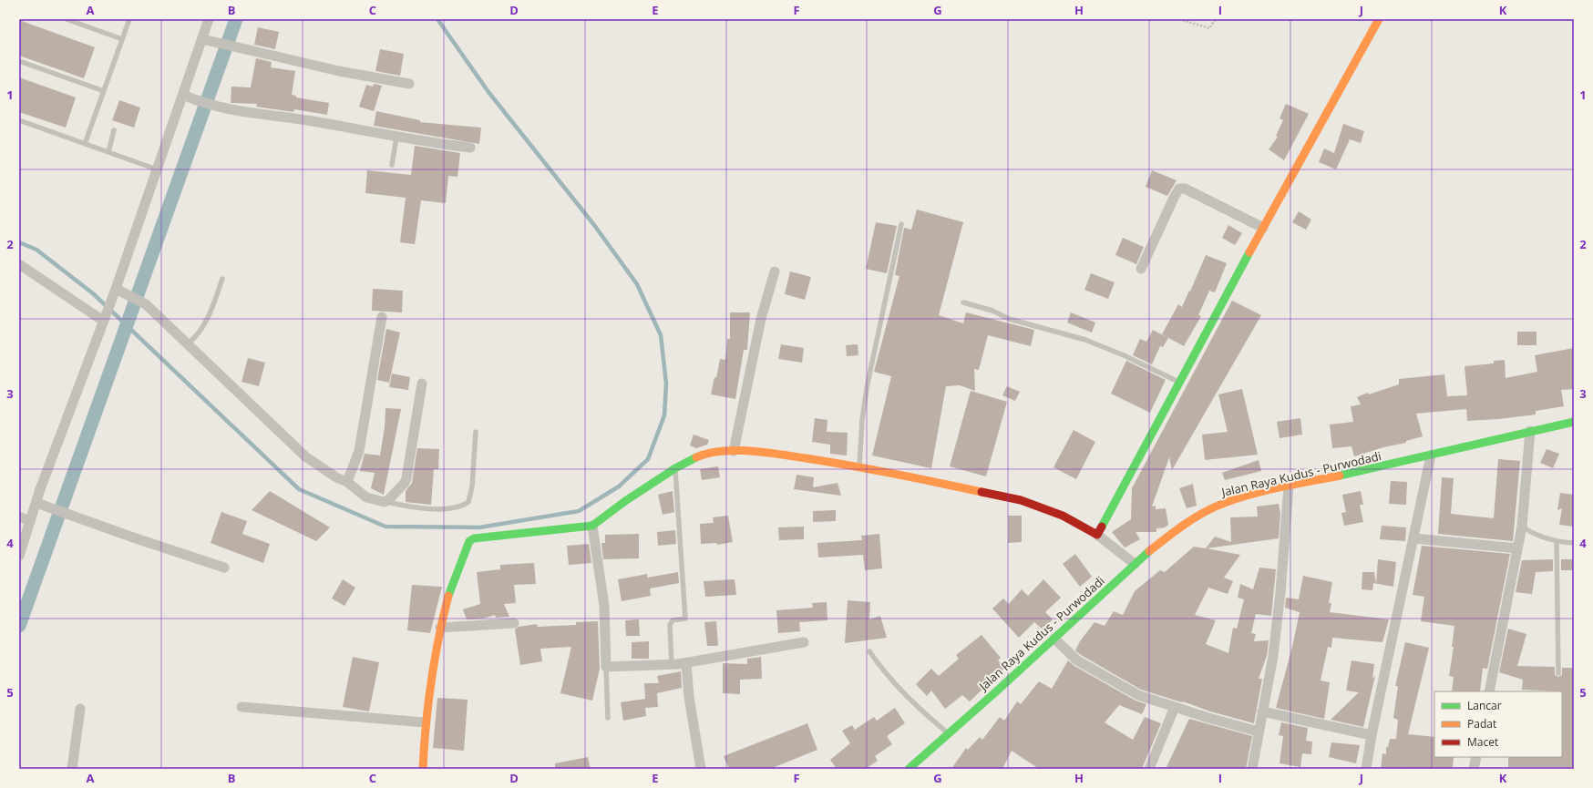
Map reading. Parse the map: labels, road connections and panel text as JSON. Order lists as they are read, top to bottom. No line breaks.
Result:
{"streets":{"street":["Jalan Raya Kudus - Purwodadi"]},"legend":["Lancar","Padat","Macet"],"grid":{"columns":["A","B","C","D","E","F","G","H","I","J","K"],"rows":["1","2","3","4","5"]}}
